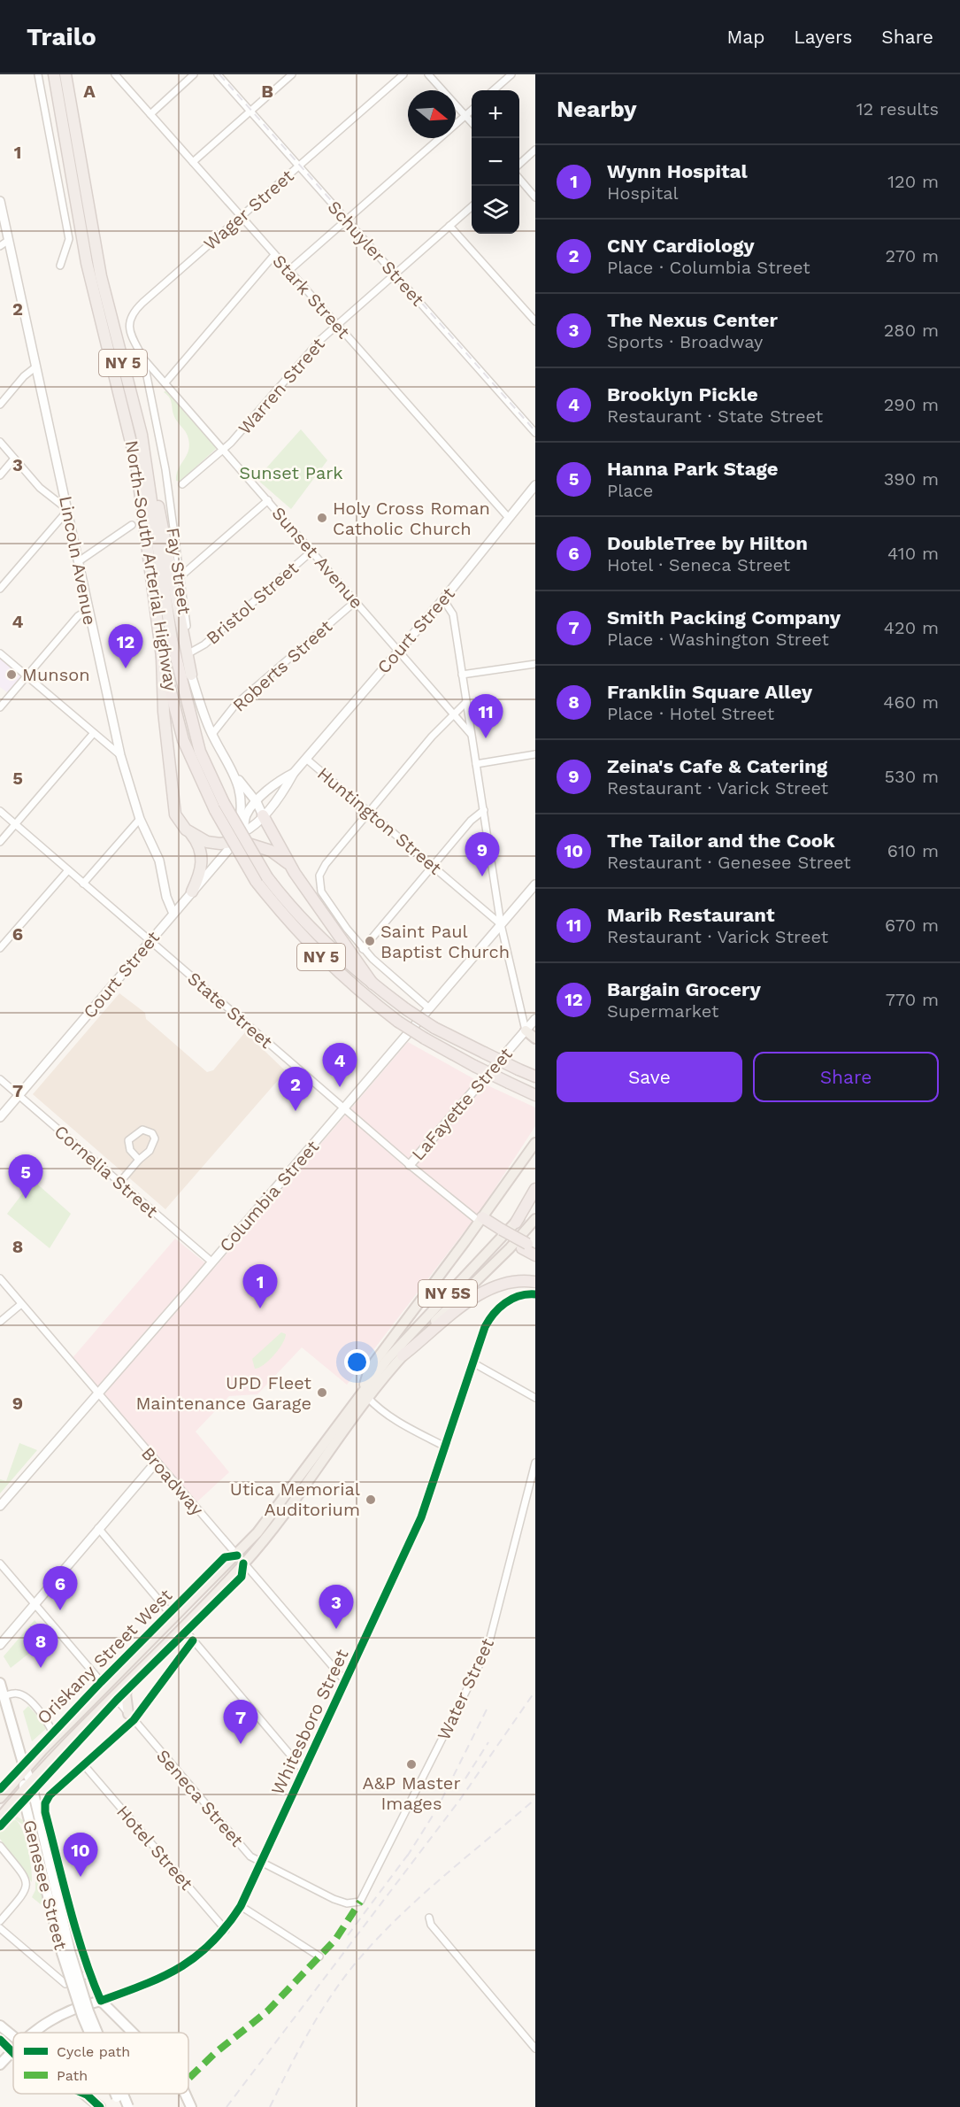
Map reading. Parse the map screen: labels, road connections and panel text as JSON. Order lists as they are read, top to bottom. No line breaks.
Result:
{"streets":{"highway":["NY 5","North-South Arterial Highway"],"main road":["NY 5S","Oriskany Street West","Whitesboro Street","Genesee Street"],"street":["Wager Street","Schuyler Street","Stark Street","Warren Street","Sunset Avenue","Lincoln Avenue","Fay Street","Bristol Street","Court Street","Roberts Street","Huntington Street","State Street","LaFayette Street","Cornelia Street","Columbia Street","Broadway","Water Street","Seneca Street","Hotel Street"]},"crossings":[["Wager Street","Schuyler Street"],["Wager Street","Stark Street"],["Wager Street","Sunset Avenue"],["Wager Street","Fay Street"],["Schuyler Street","Warren Street"],["Stark Street","Warren Street"],["Stark Street","Court Street"],["Warren Street","Sunset Avenue"],["Sunset Avenue","Fay Street"],["Sunset Avenue","Bristol Street"],["Sunset Avenue","Court Street"],["Sunset Avenue","Roberts Street"],["Lincoln Avenue","Court Street"],["Fay Street","Bristol Street"],["Fay Street","Court Street"],["Fay Street","Roberts Street"],["Court Street","Huntington Street"],["Court Street","State Street"],["Court Street","Cornelia Street"],["Huntington Street","Columbia Street"],["State Street","LaFayette Street"],["State Street","Columbia Street"],["Cornelia Street","Columbia Street"],["Columbia Street","Broadway"],["Broadway","Oriskany Street West"],["Broadway","Whitesboro Street"],["Oriskany Street West","Seneca Street"],["Oriskany Street West","Genesee Street"],["Water Street","Seneca Street"],["Whitesboro Street","Seneca Street"],["Whitesboro Street","Hotel Street"],["Whitesboro Street","Genesee Street"]],"parks":["Sunset Park"],"places":["Holy Cross Roman Catholic Church","Munson","Saint Paul Baptist Church","UPD Fleet Maintenance Garage","Utica Memorial Auditorium","A&P Master Images"],"legend":["Cycle path","Path"],"north":"right","page":{"header":"Trailo","nav":["Map","Layers","Share"],"heading":["Nearby","12 results"],"map_buttons":["+","−"],"list":[{"mark":"1","name":"Wynn Hospital","note":"Hospital","value":"120 m"},{"mark":"2","name":"CNY Cardiology","note":"Place · Columbia Street","value":"270 m"},{"mark":"3","name":"The Nexus Center","note":"Sports · Broadway","value":"280 m"},{"mark":"4","name":"Brooklyn Pickle","note":"Restaurant · State Street","value":"290 m"},{"mark":"5","name":"Hanna Park Stage","note":"Place","value":"390 m"},{"mark":"6","name":"DoubleTree by Hilton","note":"Hotel · Seneca Street","value":"410 m"},{"mark":"7","name":"Smith Packing Company","note":"Place · Washington Street","value":"420 m"},{"mark":"8","name":"Franklin Square Alley","note":"Place · Hotel Street","value":"460 m"},{"mark":"9","name":"Zeina's Cafe & Catering","note":"Restaurant · Varick Street","value":"530 m"},{"mark":"10","name":"The Tailor and the Cook","note":"Restaurant · Genesee Street","value":"610 m"},{"mark":"11","name":"Marib Restaurant","note":"Restaurant · Varick Street","value":"670 m"},{"mark":"12","name":"Bargain Grocery","note":"Supermarket","value":"770 m"}],"pins":["12","11","9","4","2","5","1","6","3","8","7","10"],"buttons":["Save","Share"]},"grid":{"columns":["A","B"],"rows":["1","2","3","4","5","6","7","8","9"]}}
